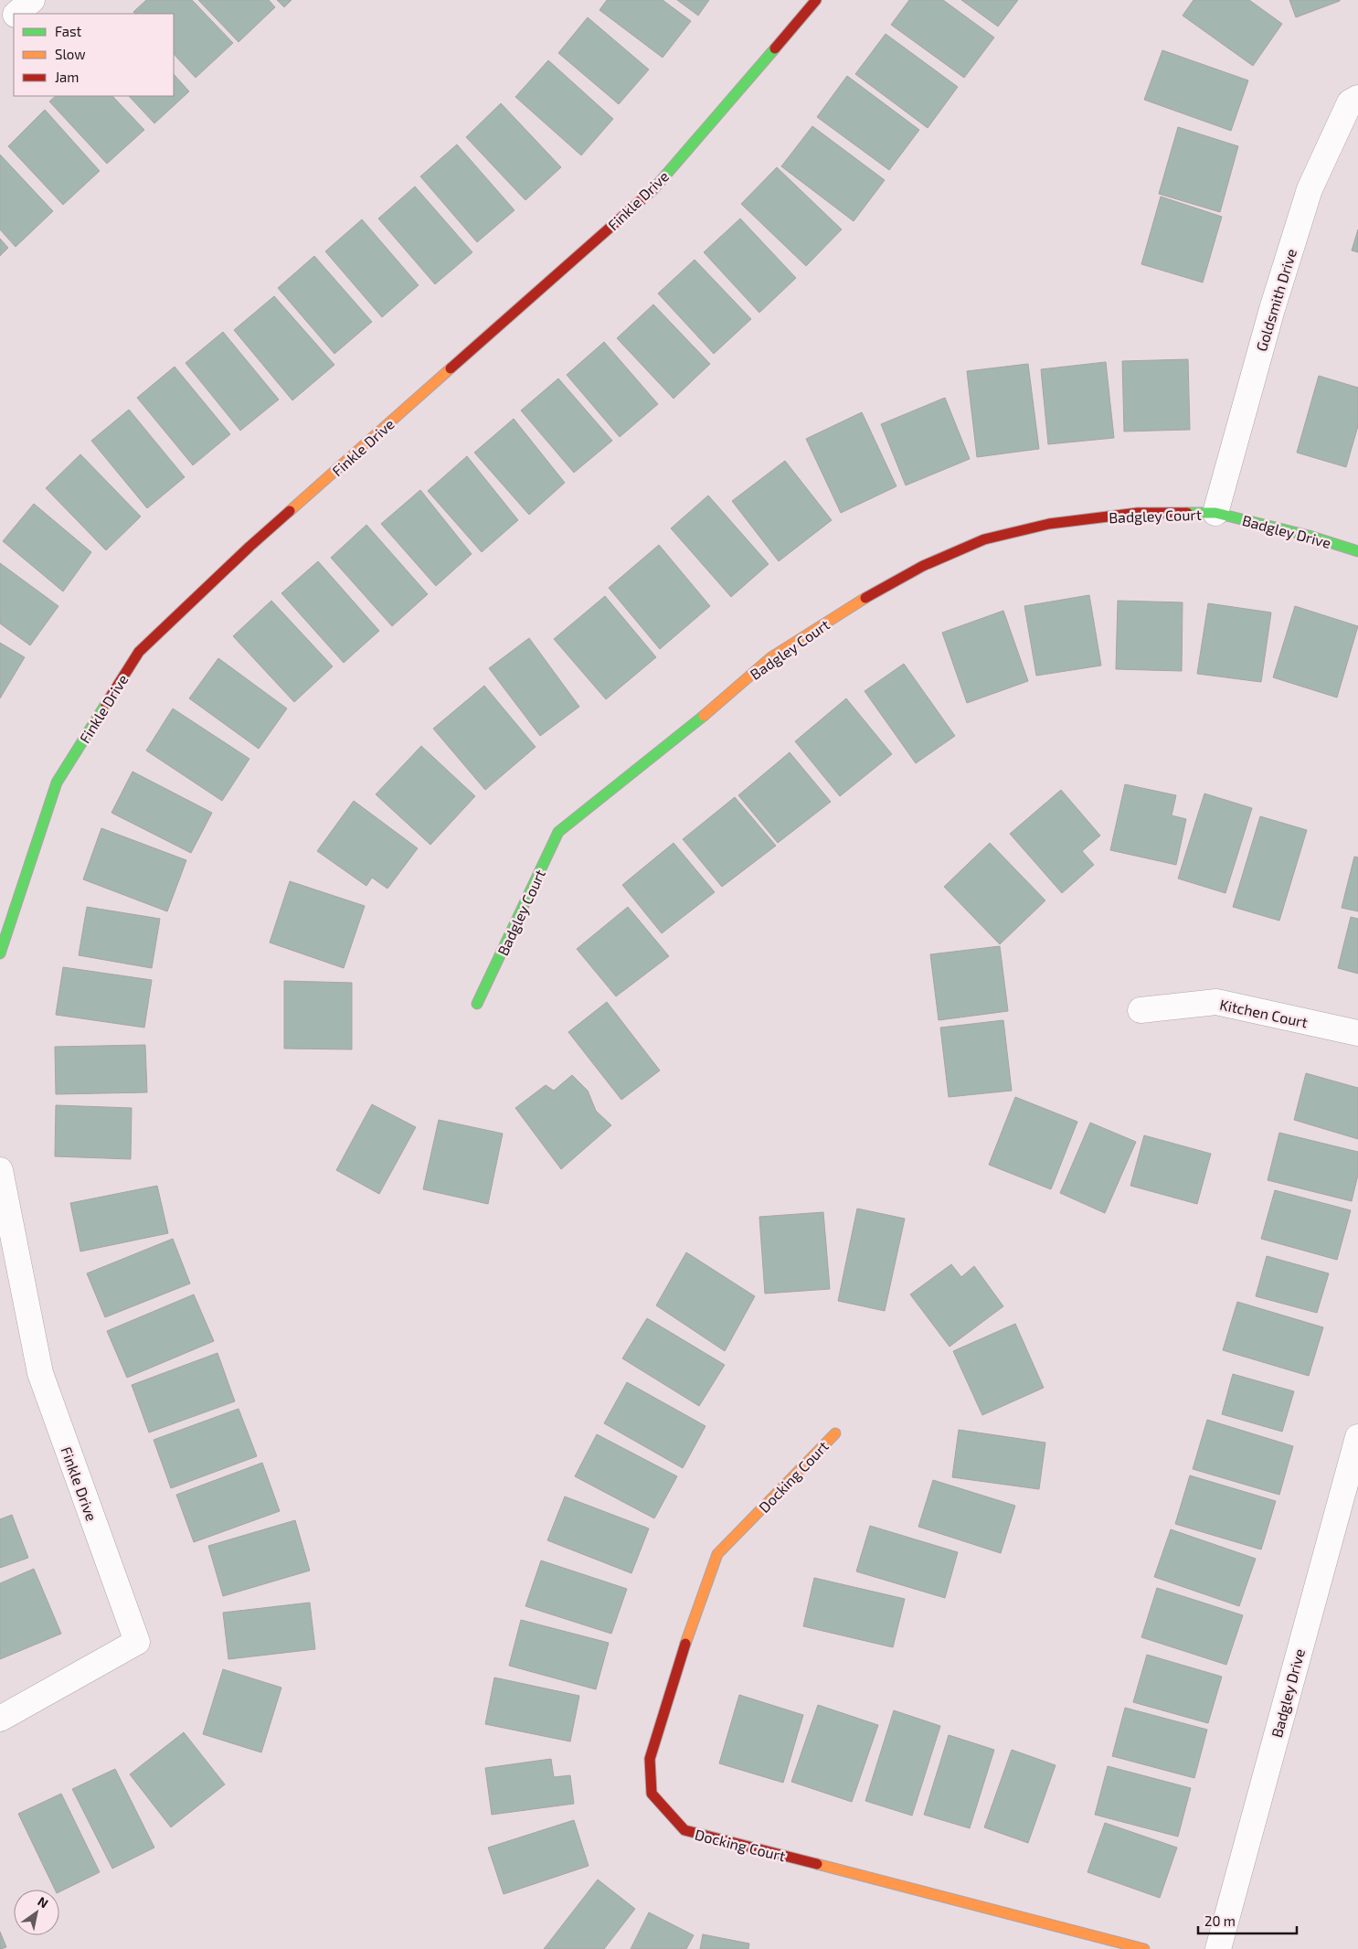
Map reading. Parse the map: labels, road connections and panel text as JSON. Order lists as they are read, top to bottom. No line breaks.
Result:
{"streets":{"street":["Finkle Drive","Goldsmith Drive","Badgley Court","Badgley Drive","Kitchen Court","Docking Court"]},"crossings":[["Goldsmith Drive","Badgley Court"],["Goldsmith Drive","Badgley Drive"],["Badgley Court","Badgley Drive"]],"legend":["Fast","Slow","Jam"],"scale_bar":"20 m","north":"top right"}
